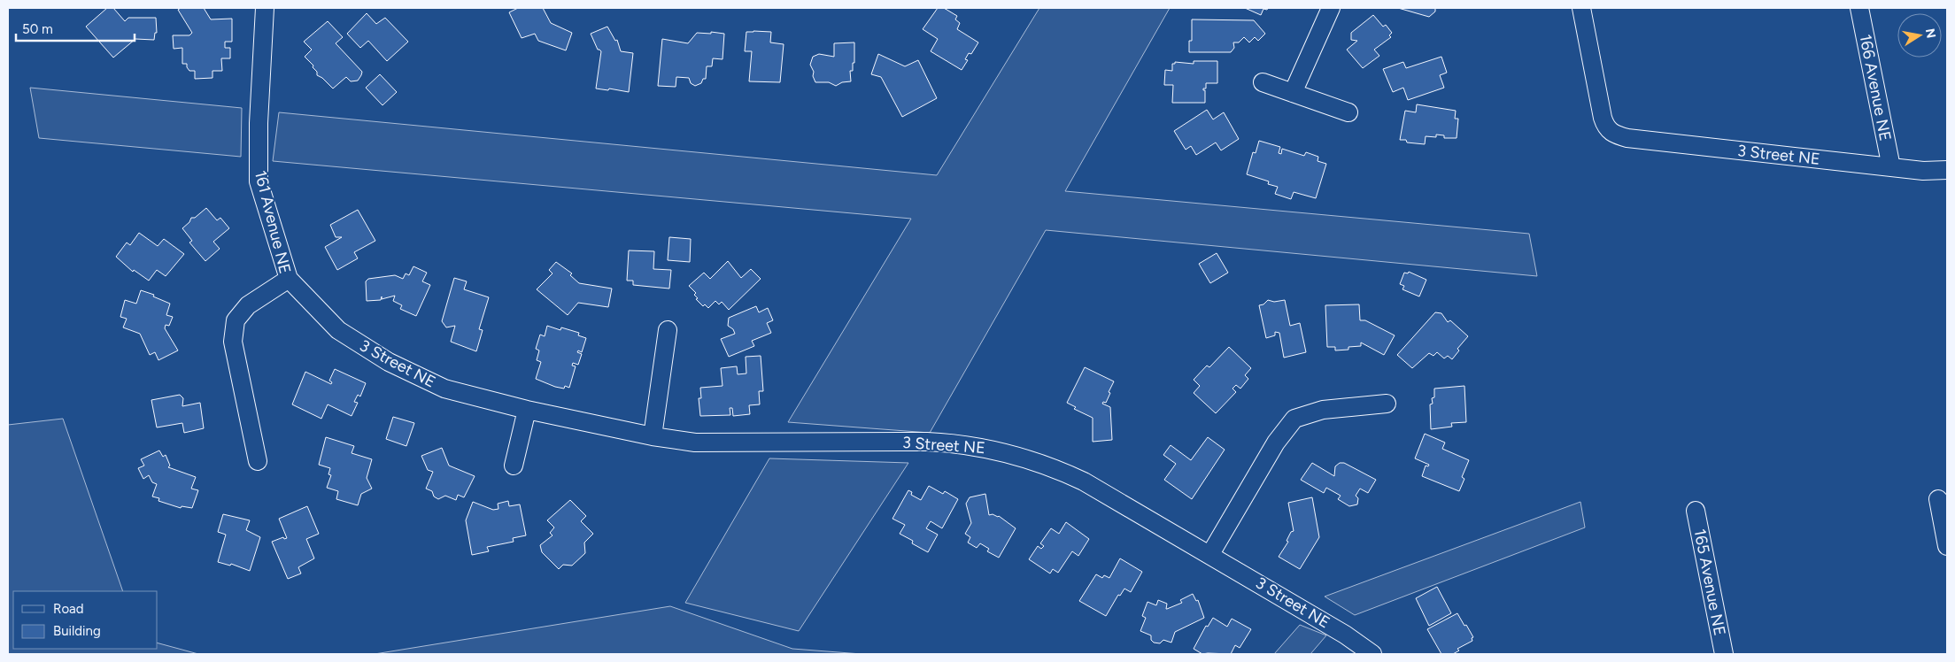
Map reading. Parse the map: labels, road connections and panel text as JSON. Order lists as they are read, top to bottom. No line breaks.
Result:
{"streets":{"street":["166 Avenue NE","3 Street NE","161 Avenue NE","165 Avenue NE"]},"crossings":[["166 Avenue NE","3 Street NE"],["3 Street NE","161 Avenue NE"]],"legend":["Road","Building"],"scale_bar":"50 m","north":"right"}
